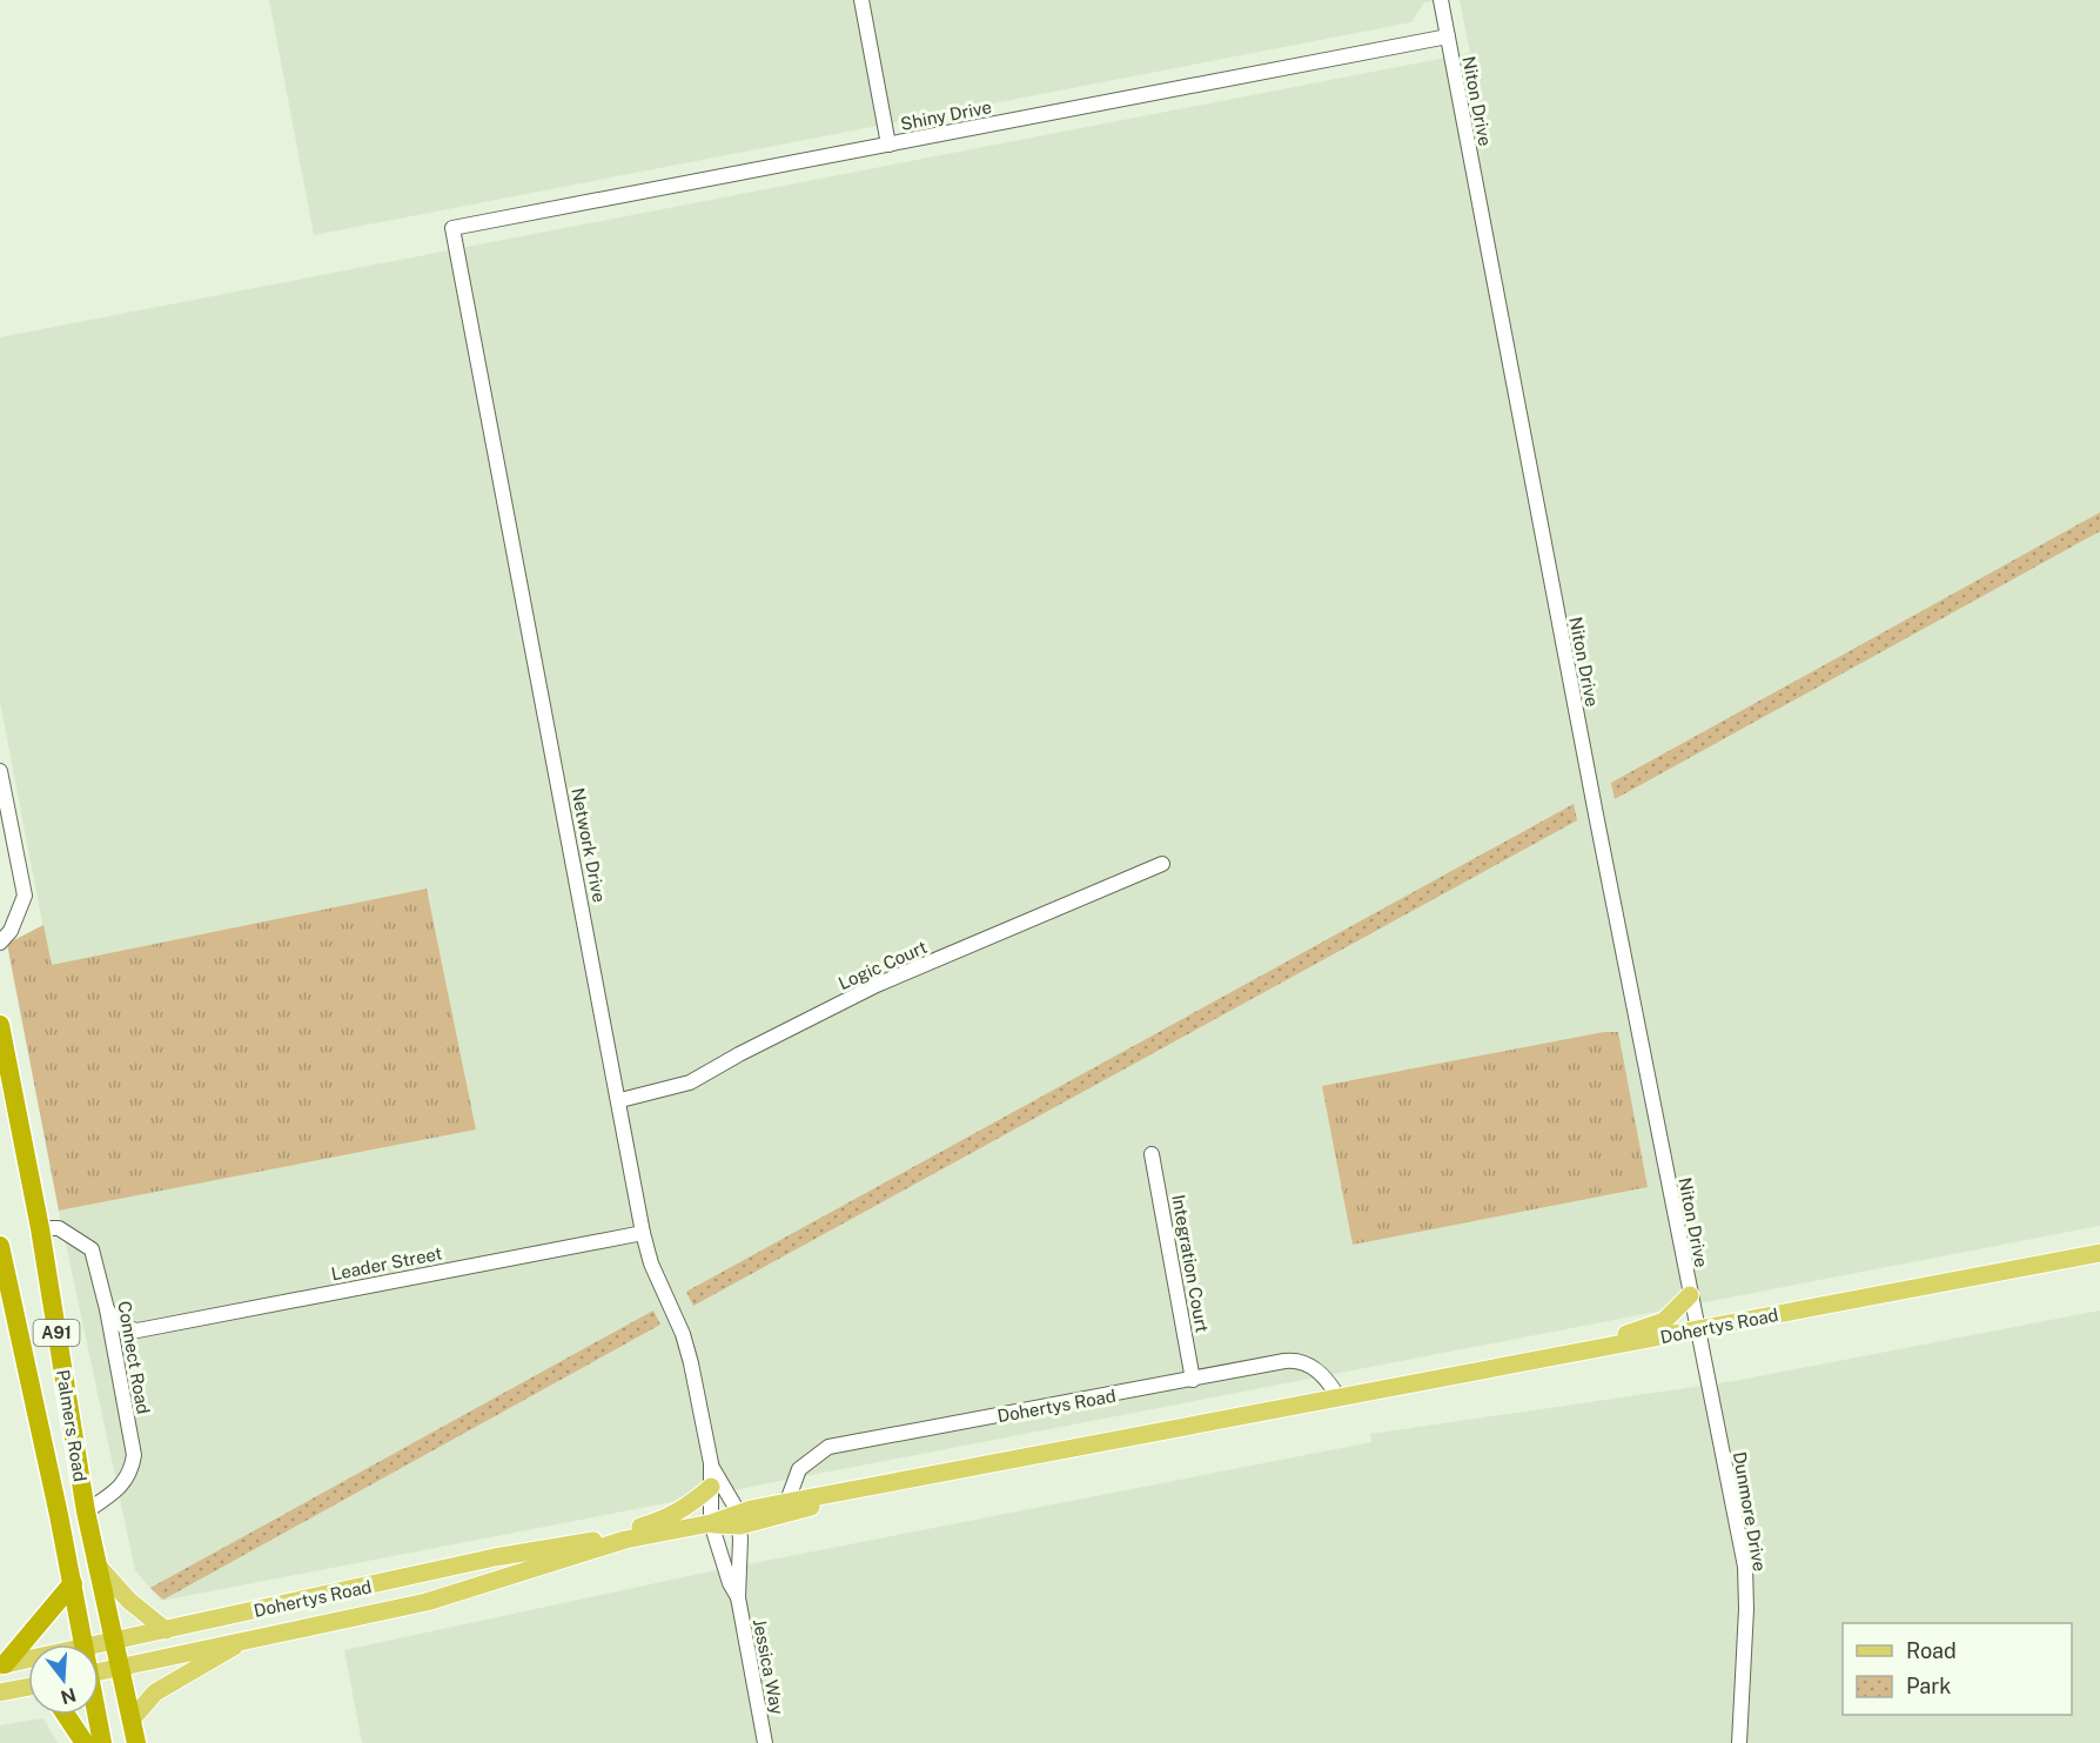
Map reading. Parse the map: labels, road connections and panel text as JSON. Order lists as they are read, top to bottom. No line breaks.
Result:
{"streets":{"highway":["A91","Palmers Road"],"main road":["Dohertys Road"],"street":["Niton Drive","Shiny Drive","Network Drive","Logic Court","Leader Street","Integration Court","Connect Road","Dunmore Drive","Jessica Way"]},"crossings":[["Niton Drive","Shiny Drive"],["Niton Drive","Dohertys Road"],["Niton Drive","Dunmore Drive"],["Shiny Drive","Network Drive"],["Network Drive","Logic Court"],["Network Drive","Leader Street"],["Network Drive","Dohertys Road"],["Network Drive","Jessica Way"],["Integration Court","Dohertys Road"],["Dohertys Road","Palmers Road"],["Dohertys Road","Dunmore Drive"],["Dohertys Road","Jessica Way"],["Connect Road","Palmers Road"]],"legend":["Road","Park"],"north":"bottom"}
